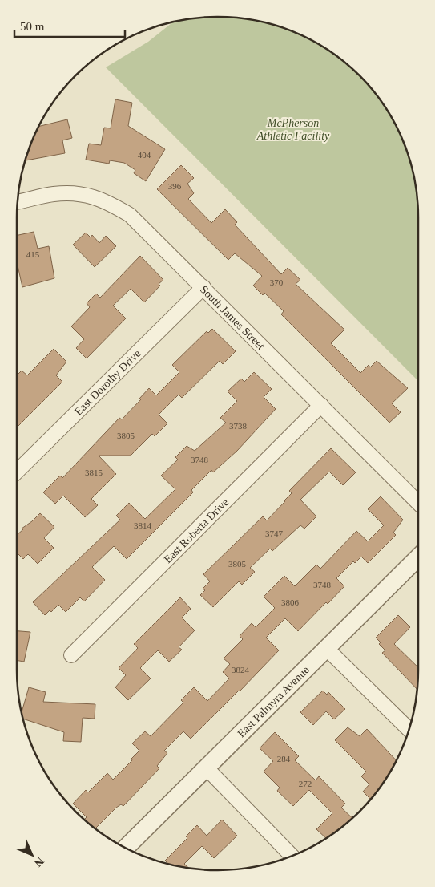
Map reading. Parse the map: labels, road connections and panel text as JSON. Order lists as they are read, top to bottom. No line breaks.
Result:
{"streets":{"street":["South James Street","East Dorothy Drive","East Roberta Drive","East Palmyra Avenue"]},"crossings":[["South James Street","East Dorothy Drive"],["South James Street","East Roberta Drive"]],"parks":["McPherson Athletic Facility"],"house_numbers":["404","396","415","370","3738","3805","3748","3815","3814","3747","3805","3748","3806","3824","284","272"],"scale_bar":"50 m","north":"bottom right"}
